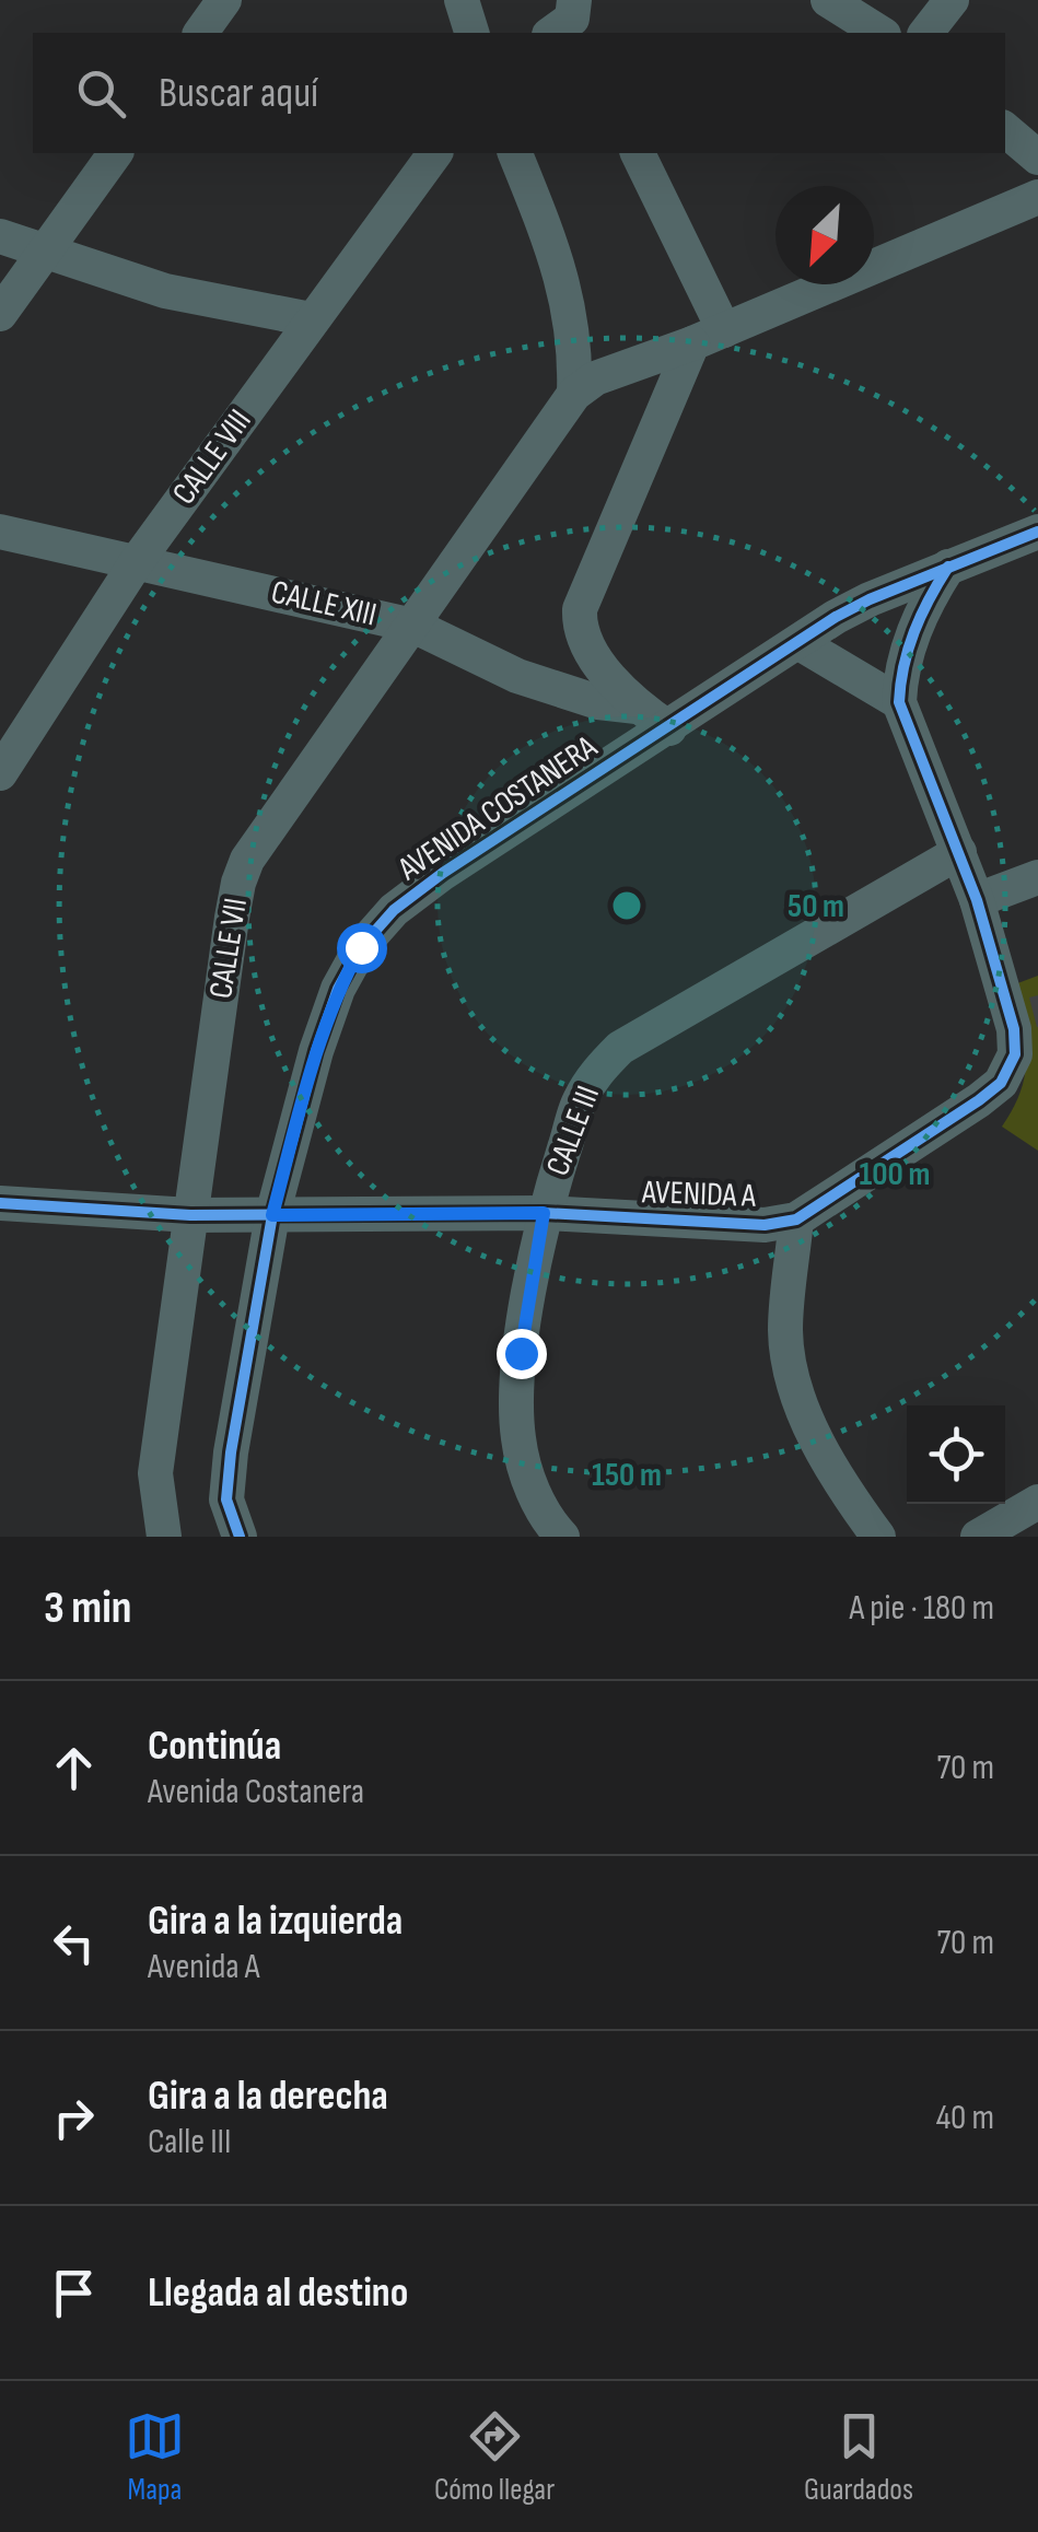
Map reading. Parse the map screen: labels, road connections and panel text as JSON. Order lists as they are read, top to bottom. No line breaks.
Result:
{"streets":{"street":["CALLE VIII","CALLE XIII","AVENIDA COSTANERA","CALLE VII","CALLE III","AVENIDA A"]},"crossings":[["CALLE VIII","CALLE XIII"],["CALLE XIII","CALLE VII"],["AVENIDA COSTANERA","AVENIDA A"],["CALLE VII","AVENIDA A"],["CALLE III","AVENIDA A"]],"north":"bottom left","page":{"search":"Buscar aquí","heading":["3 min","A pie · 180 m"],"list":[["Continúa","Avenida Costanera","70 m"],["Gira a la izquierda","Avenida A","70 m"],["Gira a la derecha","Calle III","40 m"],"Llegada al destino"],"nav":["Mapa","Cómo llegar","Guardados"]},"rings":["50 m","100 m","150 m"]}
